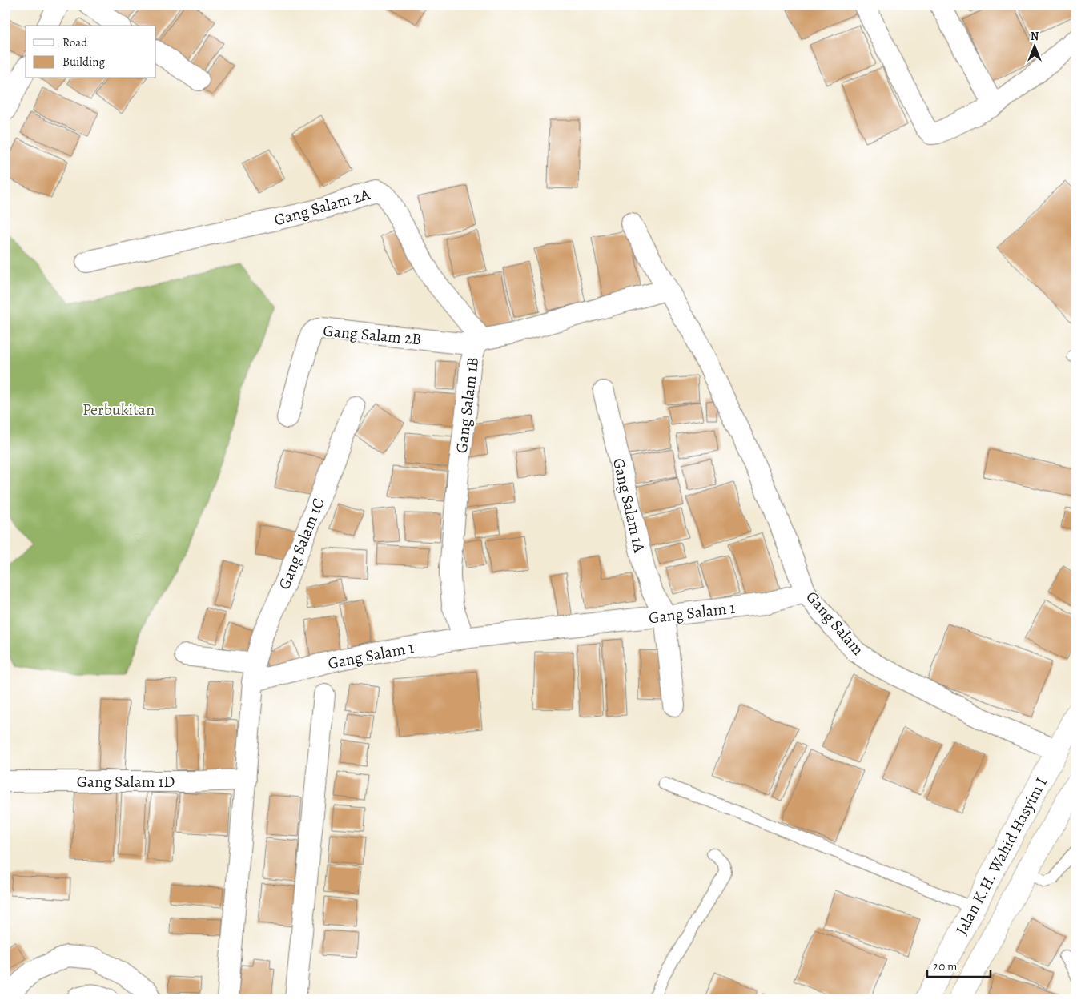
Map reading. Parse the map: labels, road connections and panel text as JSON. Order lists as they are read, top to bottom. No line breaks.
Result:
{"streets":{"main road":["Jalan K.H. Wahid Hasyim I"],"street":["Gang Salam 2A","Gang Salam 2B","Gang Salam 1B","Gang Salam 1A","Gang Salam 1C","Gang Salam 1","Gang Salam","Gang Salam 1D"]},"crossings":[["Gang Salam 2A","Gang Salam 2B"],["Gang Salam 2A","Gang Salam 1B"],["Gang Salam 2B","Gang Salam 1B"],["Gang Salam 1B","Gang Salam 1"],["Gang Salam 1B","Gang Salam"],["Gang Salam 1A","Gang Salam 1"],["Gang Salam 1C","Gang Salam 1"],["Gang Salam 1","Gang Salam"],["Gang Salam","Jalan K.H. Wahid Hasyim I"]],"parks":["Perbukitan"],"legend":["Road","Building"],"scale_bar":"20 m","north":"top"}
